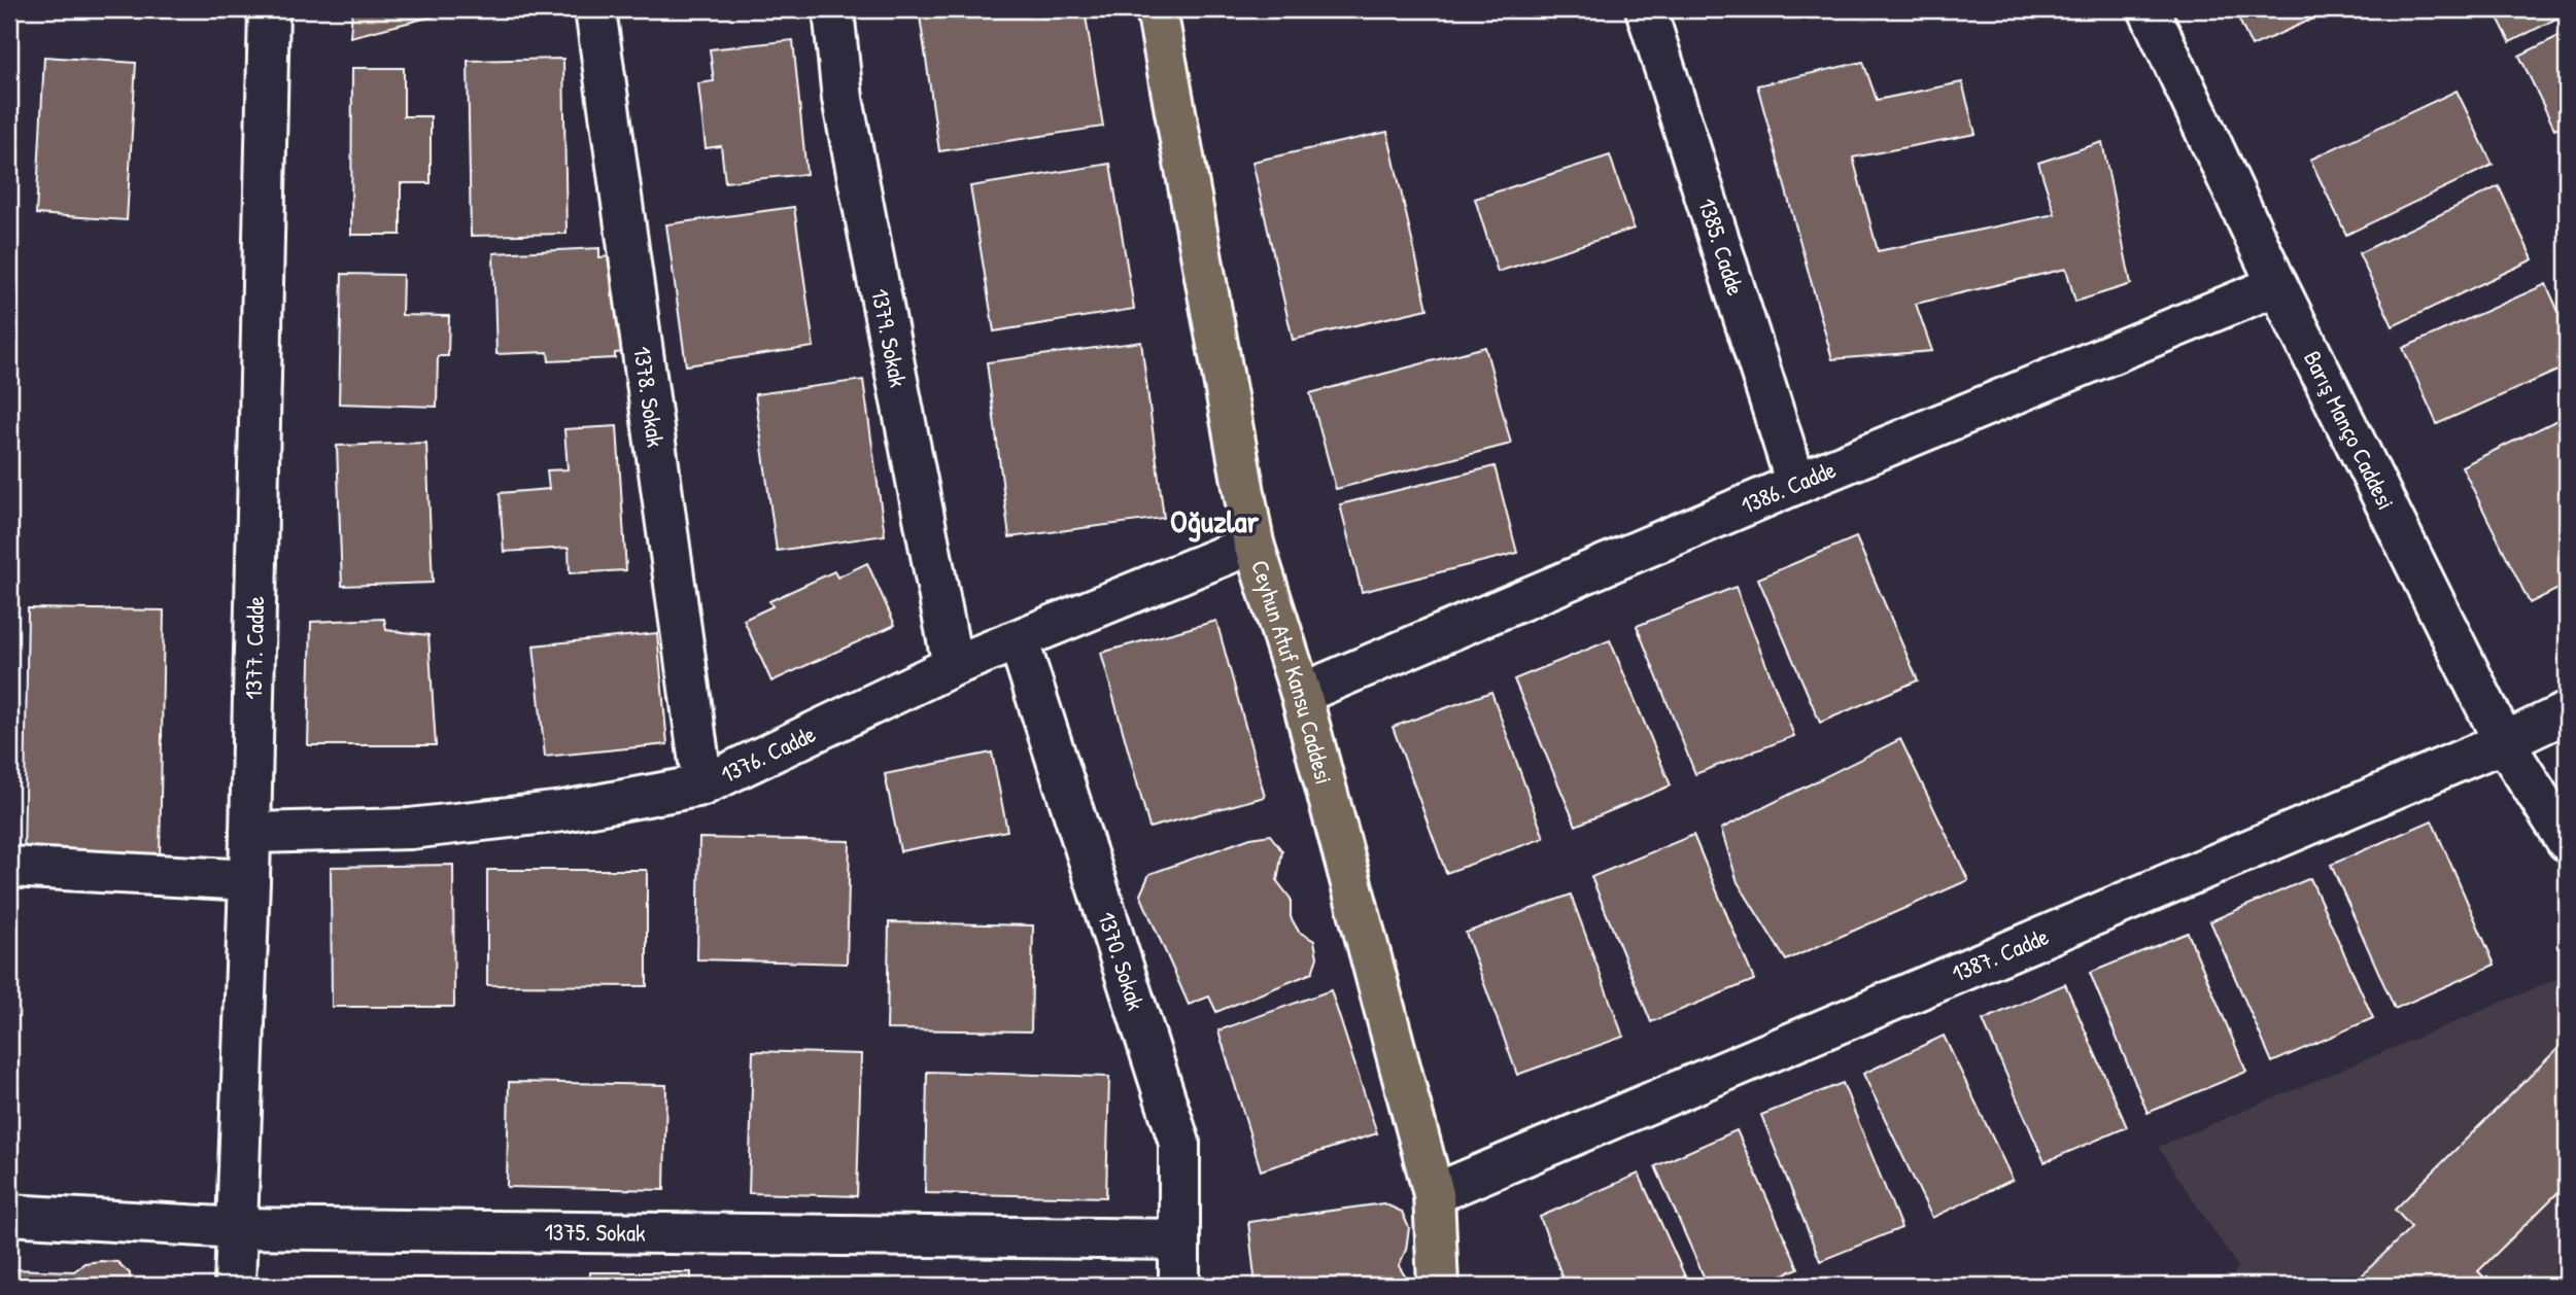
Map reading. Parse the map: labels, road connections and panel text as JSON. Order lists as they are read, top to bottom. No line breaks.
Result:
{"streets":{"main road":["Ceyhun Atuf Kansu Caddesi"],"street":["1385. Cadde","1379. Sokak","1378. Sokak","Barış Manço Caddesi","1386. Cadde","1377. Cadde","1376. Cadde","1387. Cadde","1370. Sokak","1375. Sokak"]},"crossings":[["1385. Cadde","1386. Cadde"],["1379. Sokak","1376. Cadde"],["1378. Sokak","1376. Cadde"],["Barış Manço Caddesi","1386. Cadde"],["Barış Manço Caddesi","1387. Cadde"],["1386. Cadde","Ceyhun Atuf Kansu Caddesi"],["1377. Cadde","1376. Cadde"],["1377. Cadde","1375. Sokak"],["Ceyhun Atuf Kansu Caddesi","1376. Cadde"],["Ceyhun Atuf Kansu Caddesi","1387. Cadde"],["1376. Cadde","1370. Sokak"],["1370. Sokak","1375. Sokak"]],"districts":["Oğuzlar"]}
